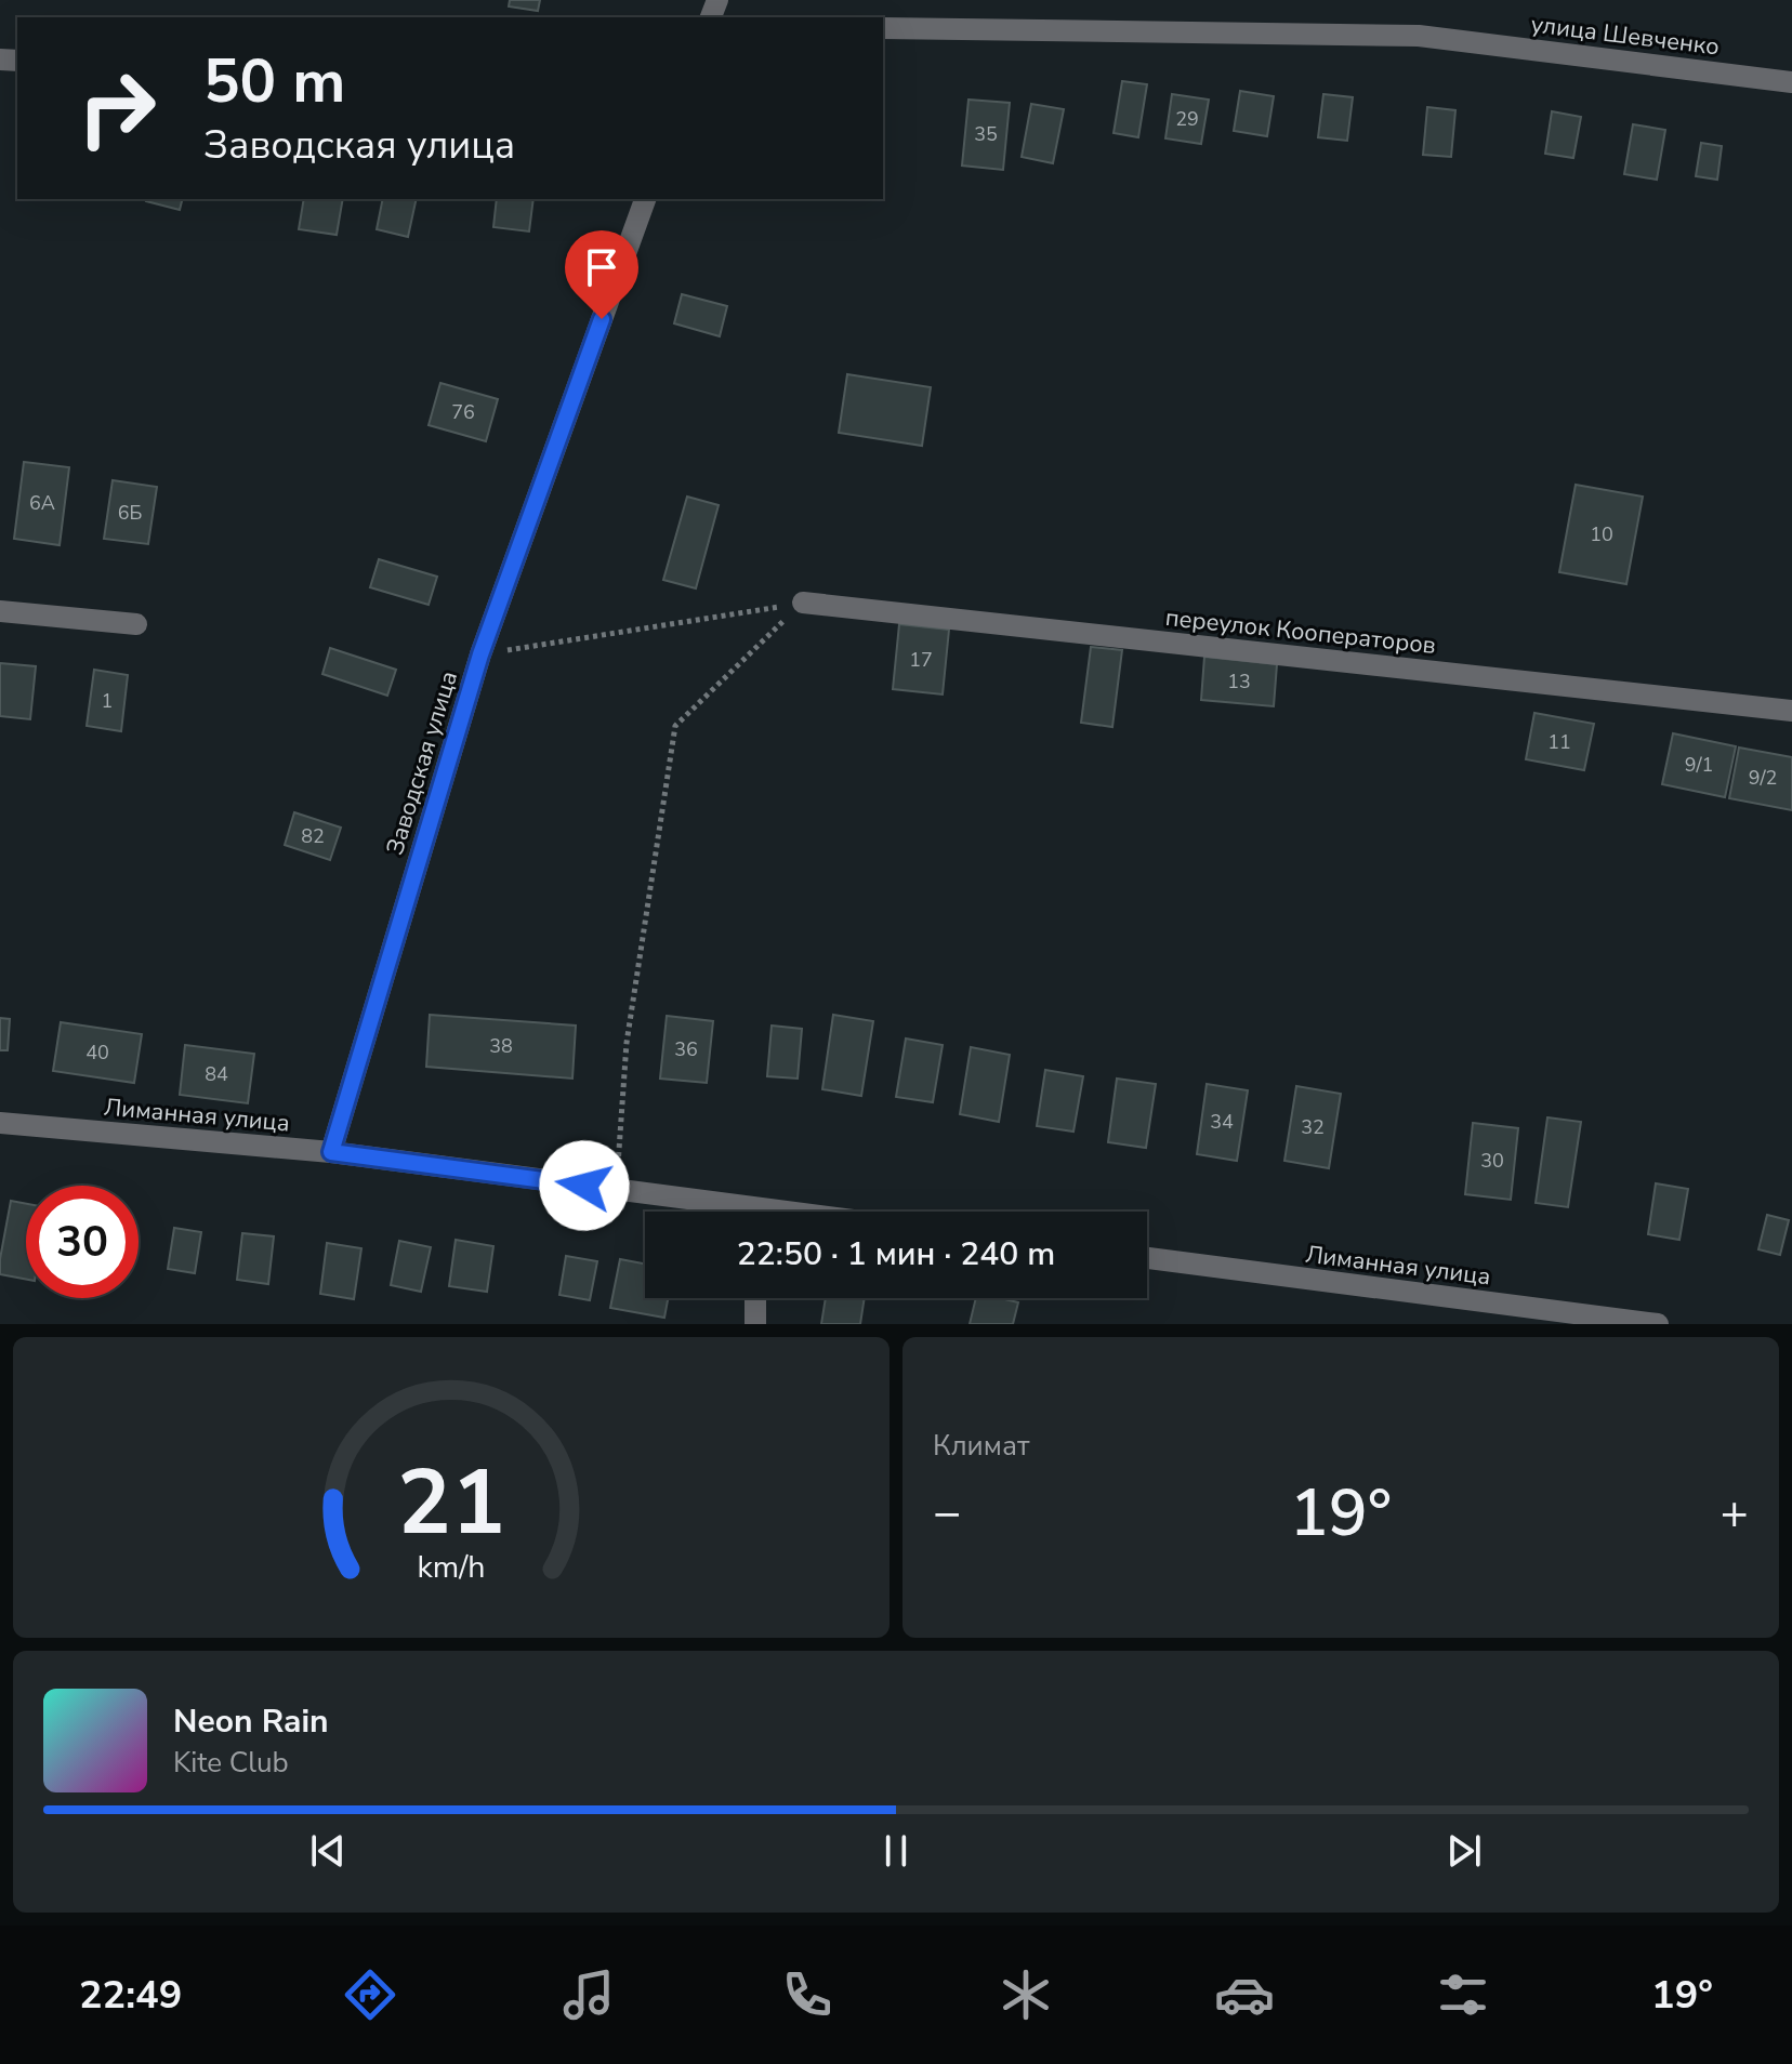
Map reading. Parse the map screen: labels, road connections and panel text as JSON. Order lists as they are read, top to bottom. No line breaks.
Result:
{"streets":{"street":["улица Шевченко","переулок Кооператоров","Заводская улица","Лиманная улица"]},"crossings":[["Заводская улица","Лиманная улица"]],"house_numbers":["29","35","76","6А","6Б","10","17","13","1","11","9/1","9/2","82","38","36","40","84","34","32","30"],"page":{"turn":["50 m","Заводская улица"],"limit":"30","trip":"22:50 · 1 мин · 240 m","tile":"Климат","heat":["−","19°","+"],"song":["Neon Rain","Kite Club"],"tabs":["22:49","19°"],"gauge":["21","km/h"]}}
